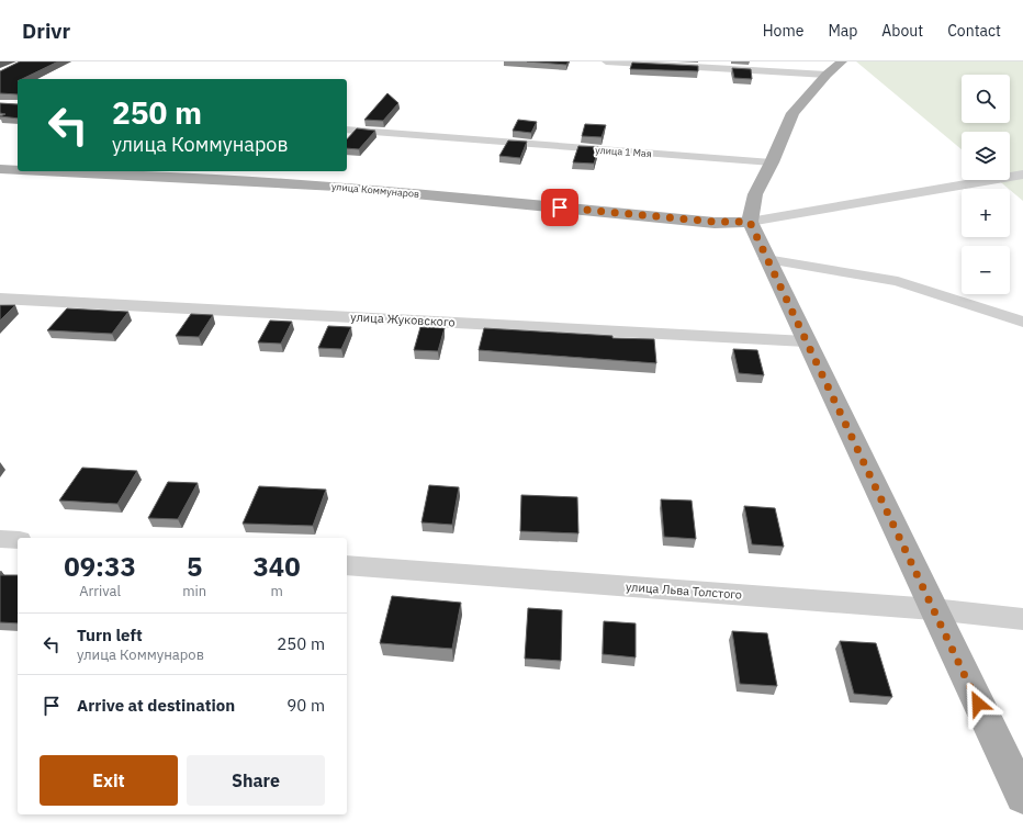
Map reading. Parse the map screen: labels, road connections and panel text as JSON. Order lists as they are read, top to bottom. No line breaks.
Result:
{"streets":{"main road":["улица Коммунаров"],"street":["улица 1 Мая","улица Жуковского","улица Льва Толстого"]},"page":{"header":"Drivr","nav":["Home","Map","About","Contact"],"map_buttons":["+","−"],"turn":["250 m","улица Коммунаров"],"eta":["09:33","Arrival","5","min","340","m"],"list":[{"name":"Turn left","note":"улица Коммунаров","value":"250 m"},{"name":"Arrive at destination","value":"90 m"}],"buttons":["Exit","Share"]}}
